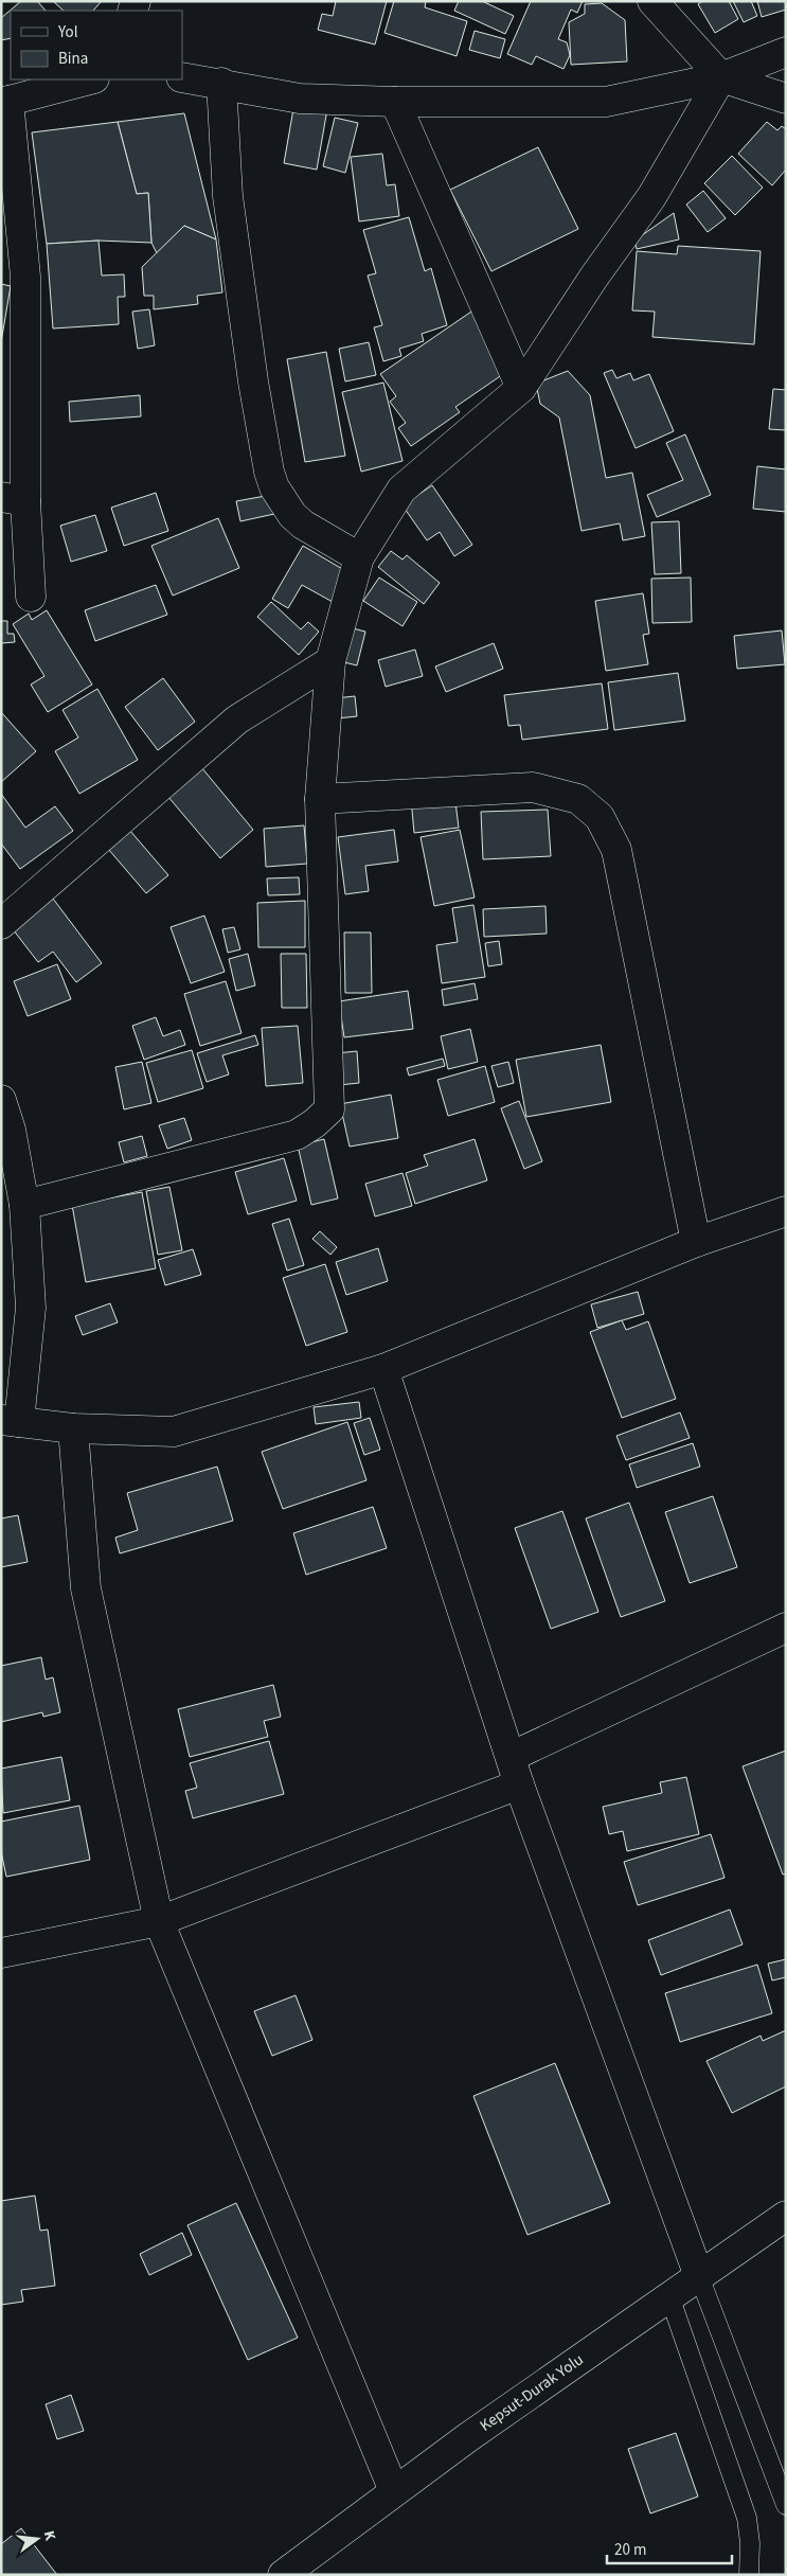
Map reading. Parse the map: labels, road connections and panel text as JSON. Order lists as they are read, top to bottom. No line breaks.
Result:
{"streets":{"street":["Kepsut-Durak Yolu"]},"legend":["Yol","Bina"],"scale_bar":"20 m","north":"right"}
